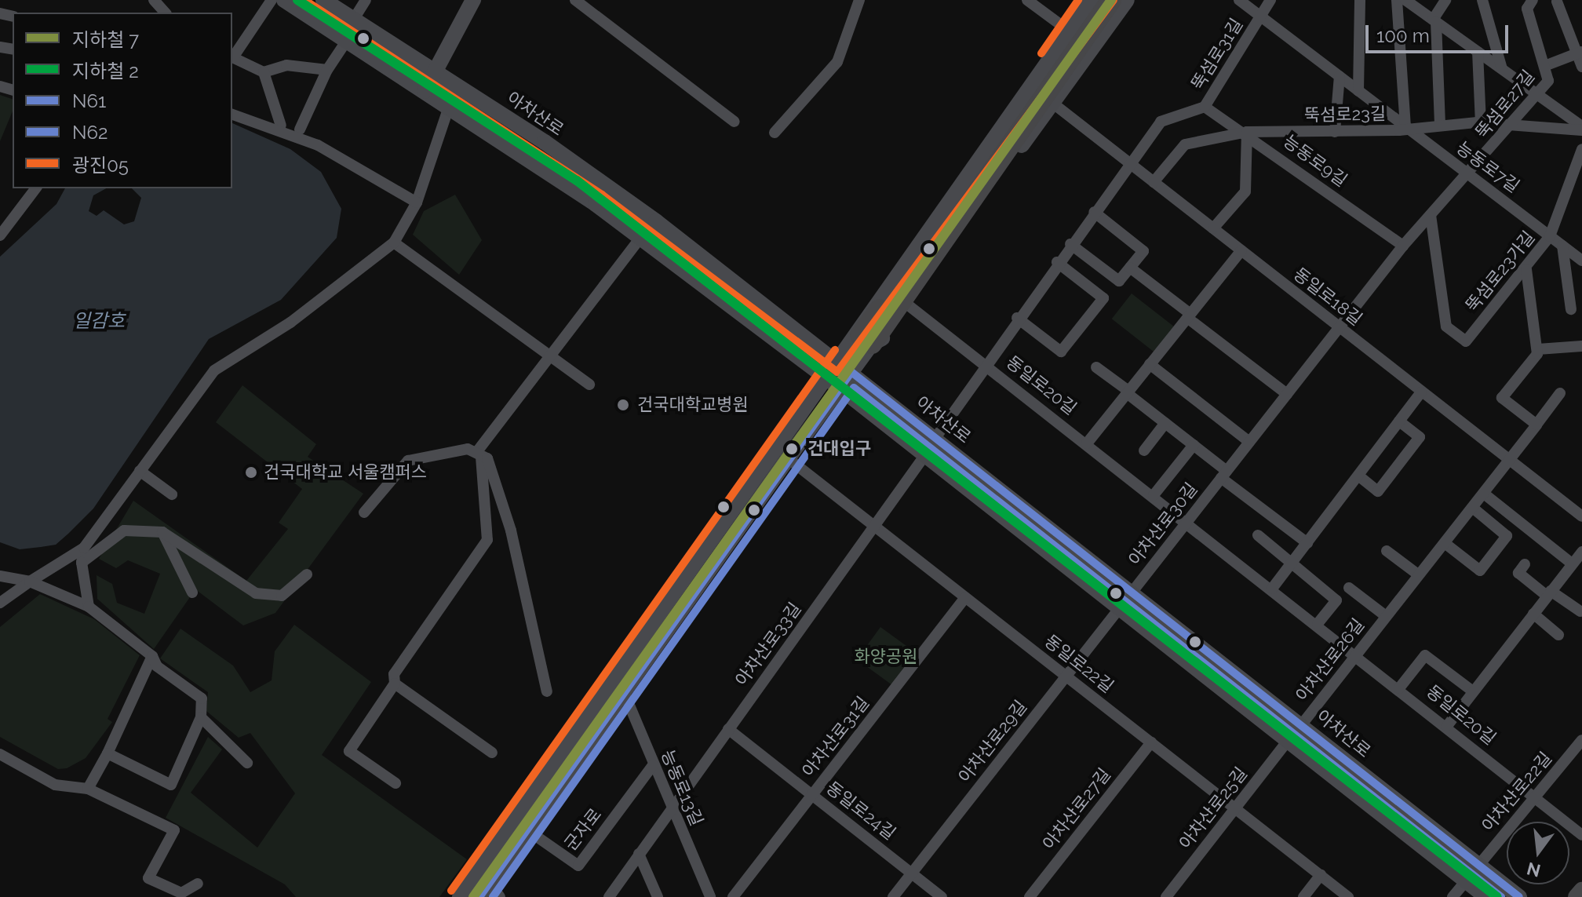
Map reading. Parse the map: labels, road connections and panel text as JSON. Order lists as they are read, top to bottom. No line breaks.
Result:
{"streets":{"main road":["아차산로"],"street":["뚝섬로31길","뚝섬로27길","뚝섬로23길","능동로9길","능동로7길","뚝섬로23가길","동일로18길","동일로20길","아차산로30길","아차산로33길","아차산로26길","동일로22길","아차산로31길","아차산로29길","능동로13길","아차산로22길","아차산로25길","아차산로27길","동일로24길","군자로"]},"crossings":[["뚝섬로31길","아차산로"],["뚝섬로31길","능동로9길"],["뚝섬로31길","능동로7길"],["뚝섬로31길","동일로18길"],["뚝섬로31길","동일로20길"],["뚝섬로27길","뚝섬로23길"],["뚝섬로27길","능동로9길"],["뚝섬로27길","능동로7길"],["뚝섬로27길","뚝섬로23가길"],["뚝섬로27길","동일로18길"],["뚝섬로27길","아차산로30길"],["아차산로","아차산로30길"],["아차산로","아차산로33길"],["아차산로","아차산로26길"],["아차산로","아차산로29길"],["아차산로","아차산로22길"],["아차산로","아차산로25길"],["뚝섬로23길","능동로9길"],["뚝섬로23길","능동로7길"],["뚝섬로23길","동일로18길"],["능동로7길","뚝섬로23가길"],["동일로18길","아차산로30길"],["동일로18길","아차산로26길"],["동일로20길","아차산로30길"],["동일로20길","아차산로26길"],["동일로20길","아차산로22길"],["아차산로33길","동일로22길"],["아차산로33길","능동로13길"],["아차산로33길","동일로24길"],["동일로22길","아차산로31길"],["동일로22길","아차산로29길"],["동일로22길","아차산로25길"],["동일로22길","아차산로27길"],["아차산로31길","동일로24길"],["아차산로29길","동일로24길"],["능동로13길","군자로"]],"water":["일감호"],"parks":["화양공원"],"places":["건국대학교병원","건대입구","건국대학교 서울캠퍼스"],"lines":["metro line 7","metro line 2","transit line 광진05","transit line N61","transit line N62"],"legend":["지하철 7","지하철 2","N61","N62","광진05"],"scale_bar":"100 m","north":"bottom"}
